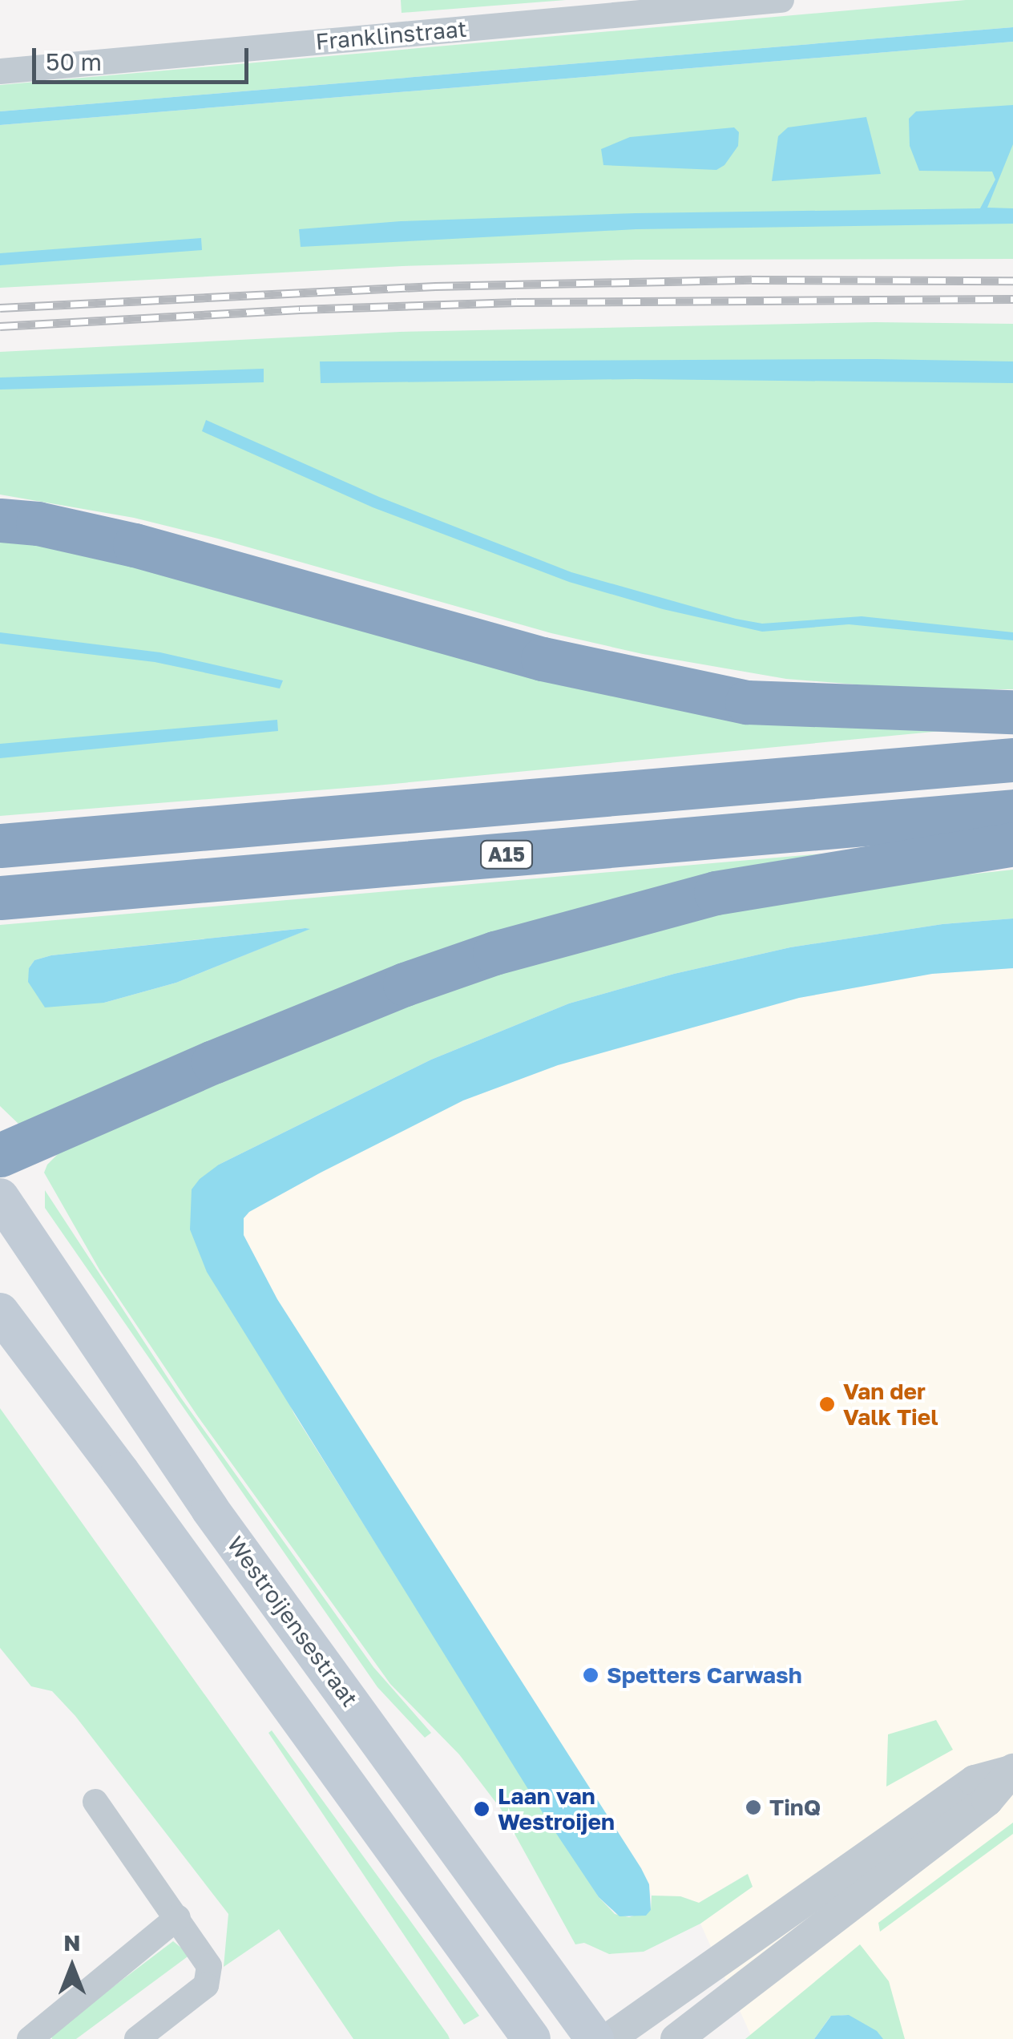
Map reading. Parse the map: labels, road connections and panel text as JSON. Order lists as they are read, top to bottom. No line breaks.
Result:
{"streets":{"highway":["A15"],"main road":["Westroijensestraat"],"street":["Franklinstraat"]},"places":["Van der Valk Tiel","Spetters Carwash","TinQ","Laan van Westroijen"],"scale_bar":"50 m","north":"top"}
